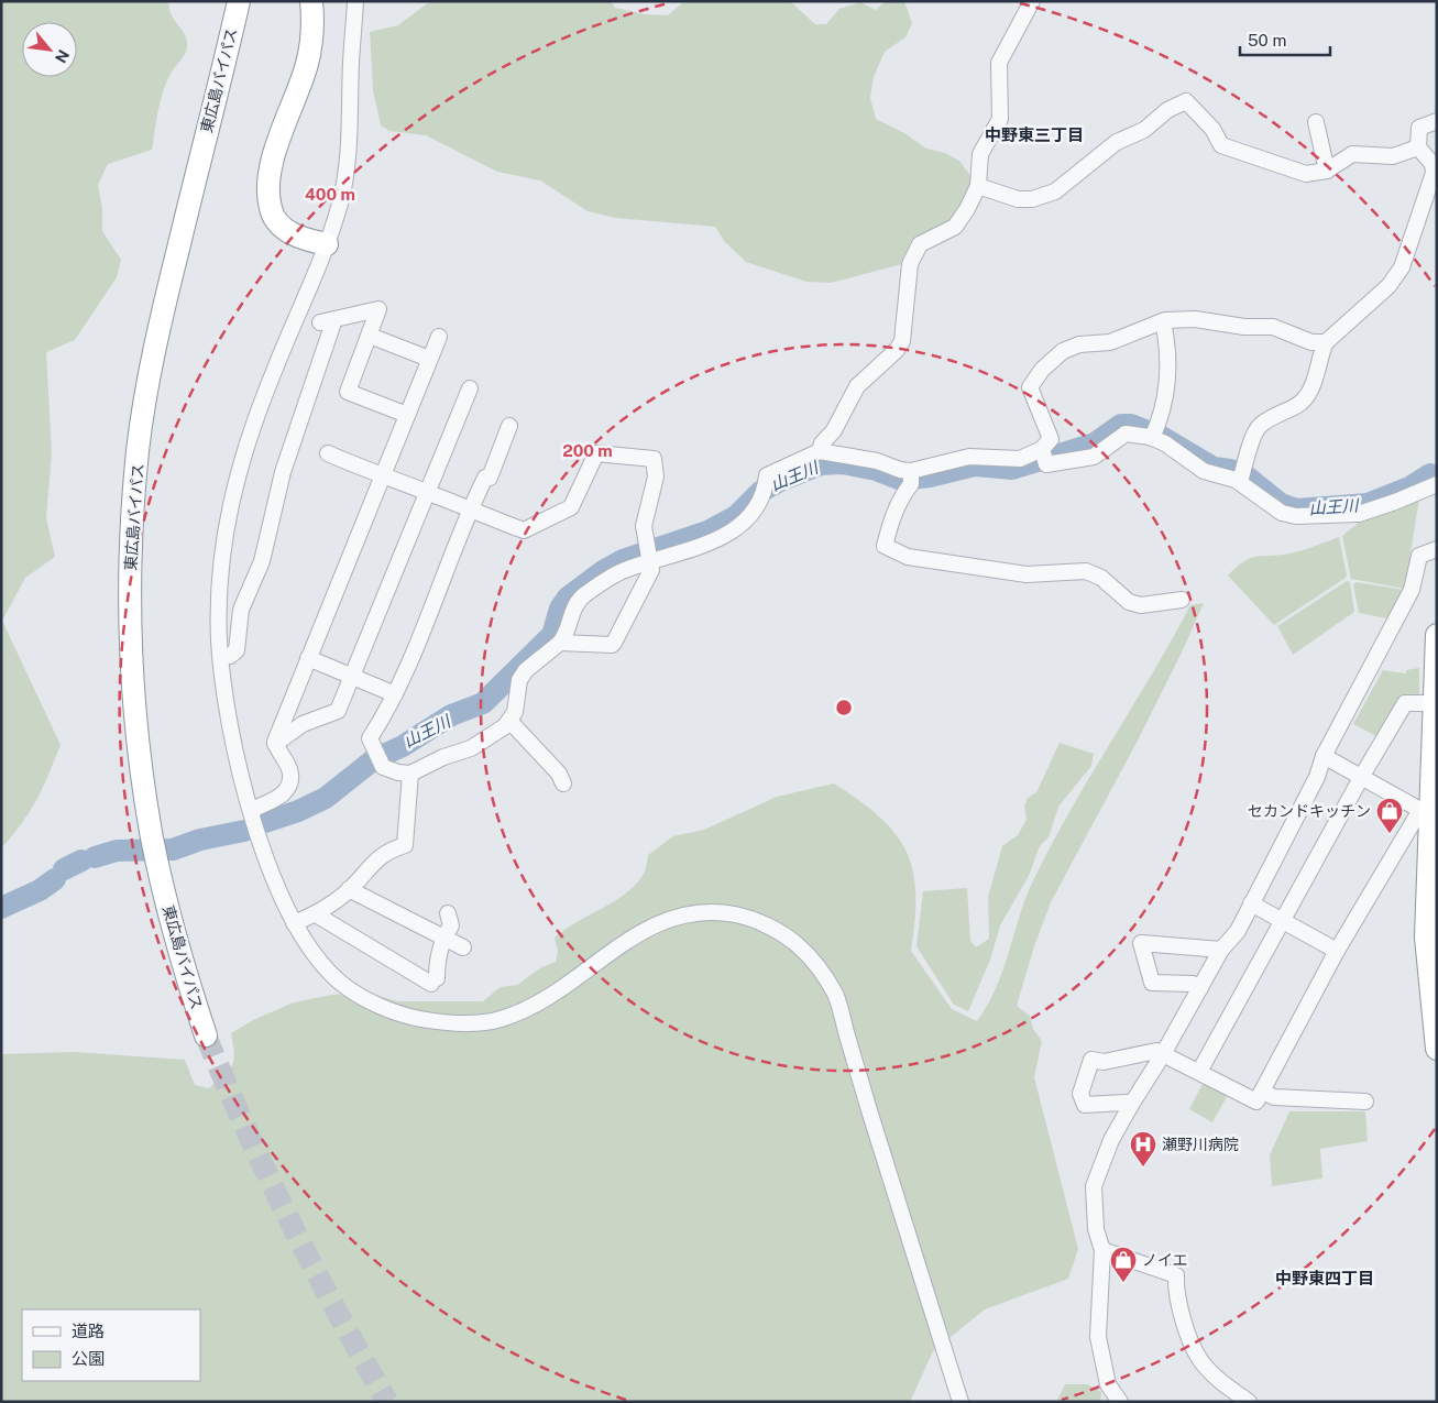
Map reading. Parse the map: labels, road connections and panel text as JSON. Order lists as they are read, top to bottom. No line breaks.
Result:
{"streets":{"highway":["東広島バイパス"]},"districts":["中野東三丁目","中野東四丁目"],"water":["山王川"],"places":{"shop":["セカンドキッチン","ノイエ"],"hospital":["瀬野川病院"]},"legend":["道路","公園"],"scale_bar":"50 m","north":"bottom right","rings":["400 m","200 m"]}
